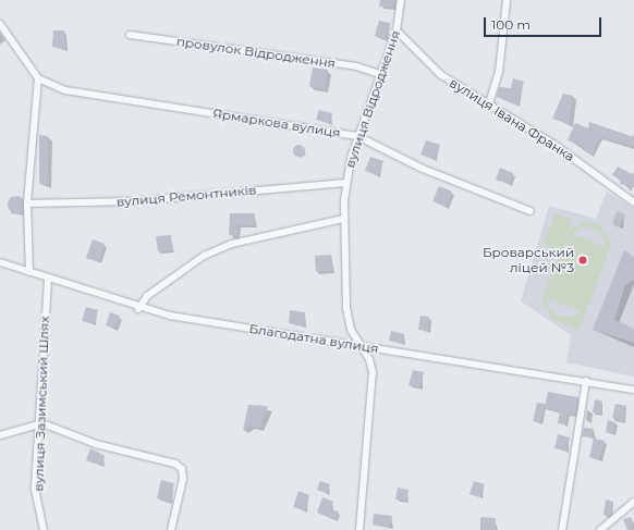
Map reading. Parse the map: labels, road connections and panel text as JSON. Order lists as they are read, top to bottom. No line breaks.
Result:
{"streets":{"street":["провулок Відродження","вулиця Відродження","вулиця Івана Франка","Ярмаркова вулиця","вулиця Ремонтників","Благодатна вулиця","вулиця Зазимський Шлях"]},"crossings":[["провулок Відродження","вулиця Відродження"],["вулиця Відродження","вулиця Івана Франка"],["вулиця Відродження","Ярмаркова вулиця"],["вулиця Відродження","вулиця Ремонтників"],["вулиця Відродження","Благодатна вулиця"],["Благодатна вулиця","вулиця Зазимський Шлях"]],"places":["Броварський ліцей №3"],"scale_bar":"100 m"}
